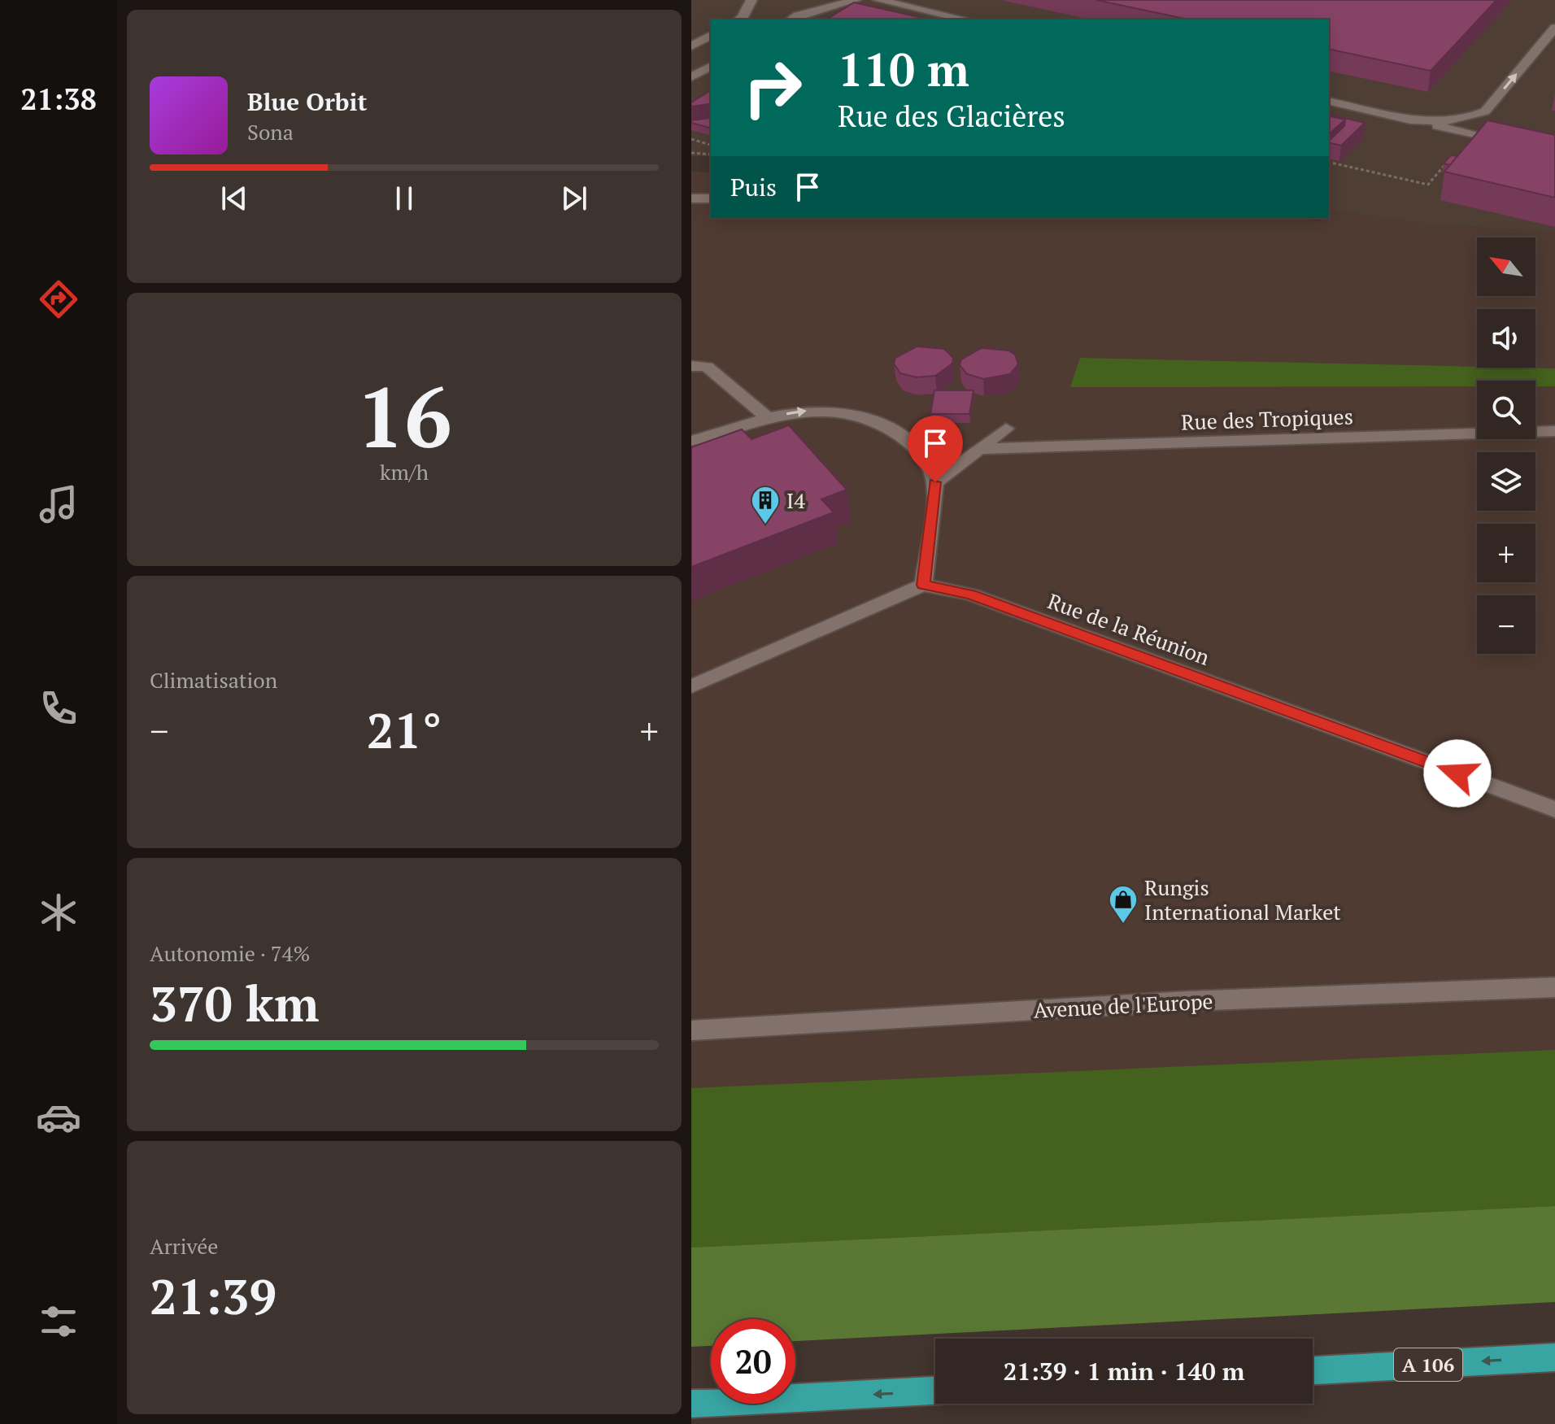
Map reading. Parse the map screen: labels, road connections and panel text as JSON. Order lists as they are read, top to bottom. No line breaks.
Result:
{"streets":{"highway":["A 106"],"lane":["Rue des Tropiques","Rue de la Réunion","Avenue de l'Europe"]},"places":{"building":["I4"],"shop":["Rungis International Market"]},"north":"top left","page":{"tabs":"21:38","turn":["110 m","Rue des Glacières"],"song":["Blue Orbit","Sona"],"then":"Puis","map_buttons":["+","−"],"tile":[["16","km/h"],"Climatisation",["Autonomie · 74%","370 km"],["Arrivée","21:39"]],"heat":["−","21°","+"],"limit":"20","trip":"21:39 · 1 min · 140 m"}}
